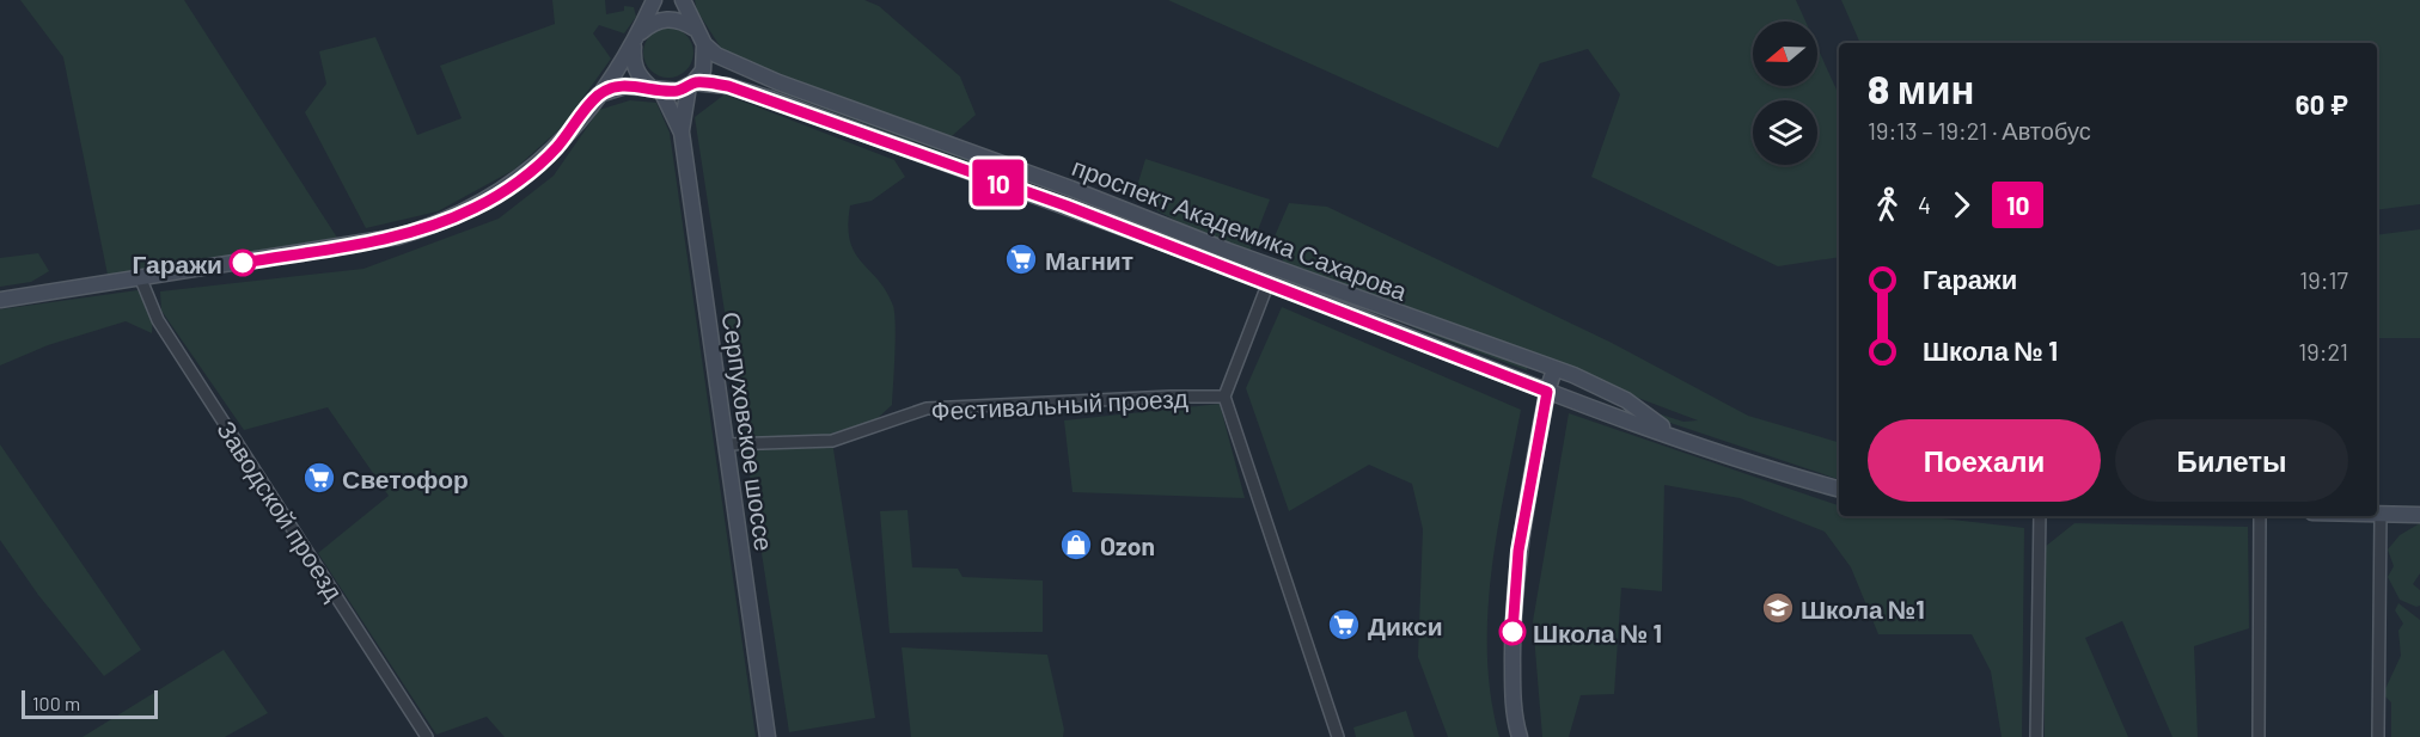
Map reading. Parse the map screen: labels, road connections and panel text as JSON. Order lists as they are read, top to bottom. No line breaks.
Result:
{"streets":{"street":["проспект Академика Сахарова","Фестивальный проезд","Серпуховское шоссе","Заводской проезд"]},"crossings":[["проспект Академика Сахарова","Фестивальный проезд"],["Фестивальный проезд","Серпуховское шоссе"]],"places":{"supermarket":["Магнит","Светофор","Дикси"],"other":["Гаражи","Школа № 1"],"shop":["Ozon"],"school or university":["Школа №1"]},"lines":["bus line 10"],"scale_bar":"100 m","north":"left","page":{"on_map":"10","heading":["8 мин","19:13 – 19:21 · Автобус","60 ₽"],"legs":["4","10"],"list":[{"name":"Гаражи","value":"19:17"},{"name":"Школа № 1","value":"19:21"}],"buttons":["Поехали","Билеты"],"scale":"100 m"}}
